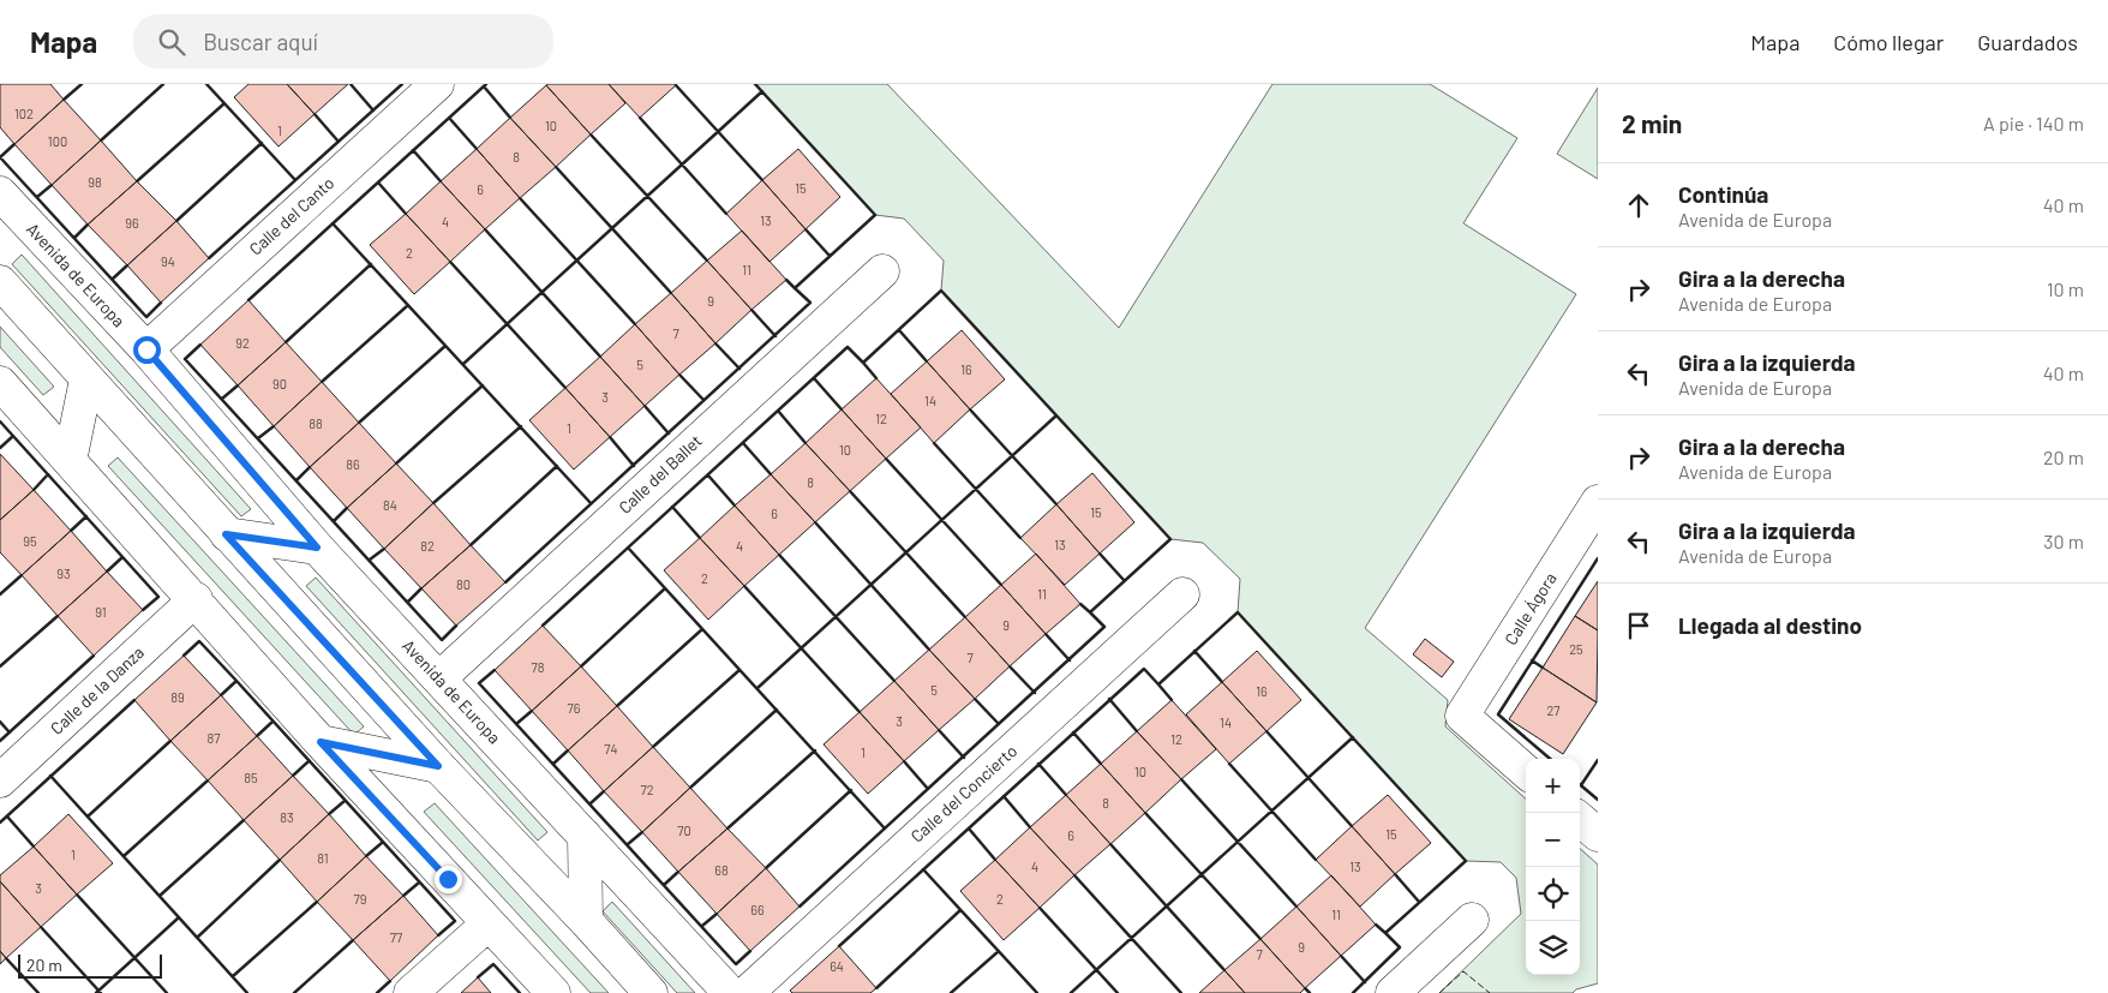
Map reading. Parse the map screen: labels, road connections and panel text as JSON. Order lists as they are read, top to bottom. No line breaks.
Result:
{"streets":{"street":["Calle del Canto","Avenida de Europa","Calle del Ballet","Calle Ágora","Calle de la Danza","Calle del Concierto"]},"crossings":[["Calle del Canto","Avenida de Europa"],["Avenida de Europa","Calle del Ballet"]],"house_numbers":["102","10","1","100","8","98","15","6","13","4","96","2","94","11","9","7","92","5","16","90","3","14","12","88","1","10","86","8","84","15","6","95","13","82","4","93","2","80","11","91","9","25","7","78","5","16","89","76","27","3","14","87","12","74","1","10","85","72","8","83","70","15","6","1","81","4","13","68","3","79","2","66","11","77","9","7","64"],"scale_bar":"20 m","page":{"header":"Mapa","search":"Buscar aquí","nav":["Mapa","Cómo llegar","Guardados"],"heading":["2 min","A pie · 140 m"],"list":[["Continúa","Avenida de Europa","40 m"],["Gira a la derecha","Avenida de Europa","10 m"],["Gira a la izquierda","Avenida de Europa","40 m"],["Gira a la derecha","Avenida de Europa","20 m"],["Gira a la izquierda","Avenida de Europa","30 m"],"Llegada al destino"],"map_buttons":["+","−"],"scale":"20 m"}}
